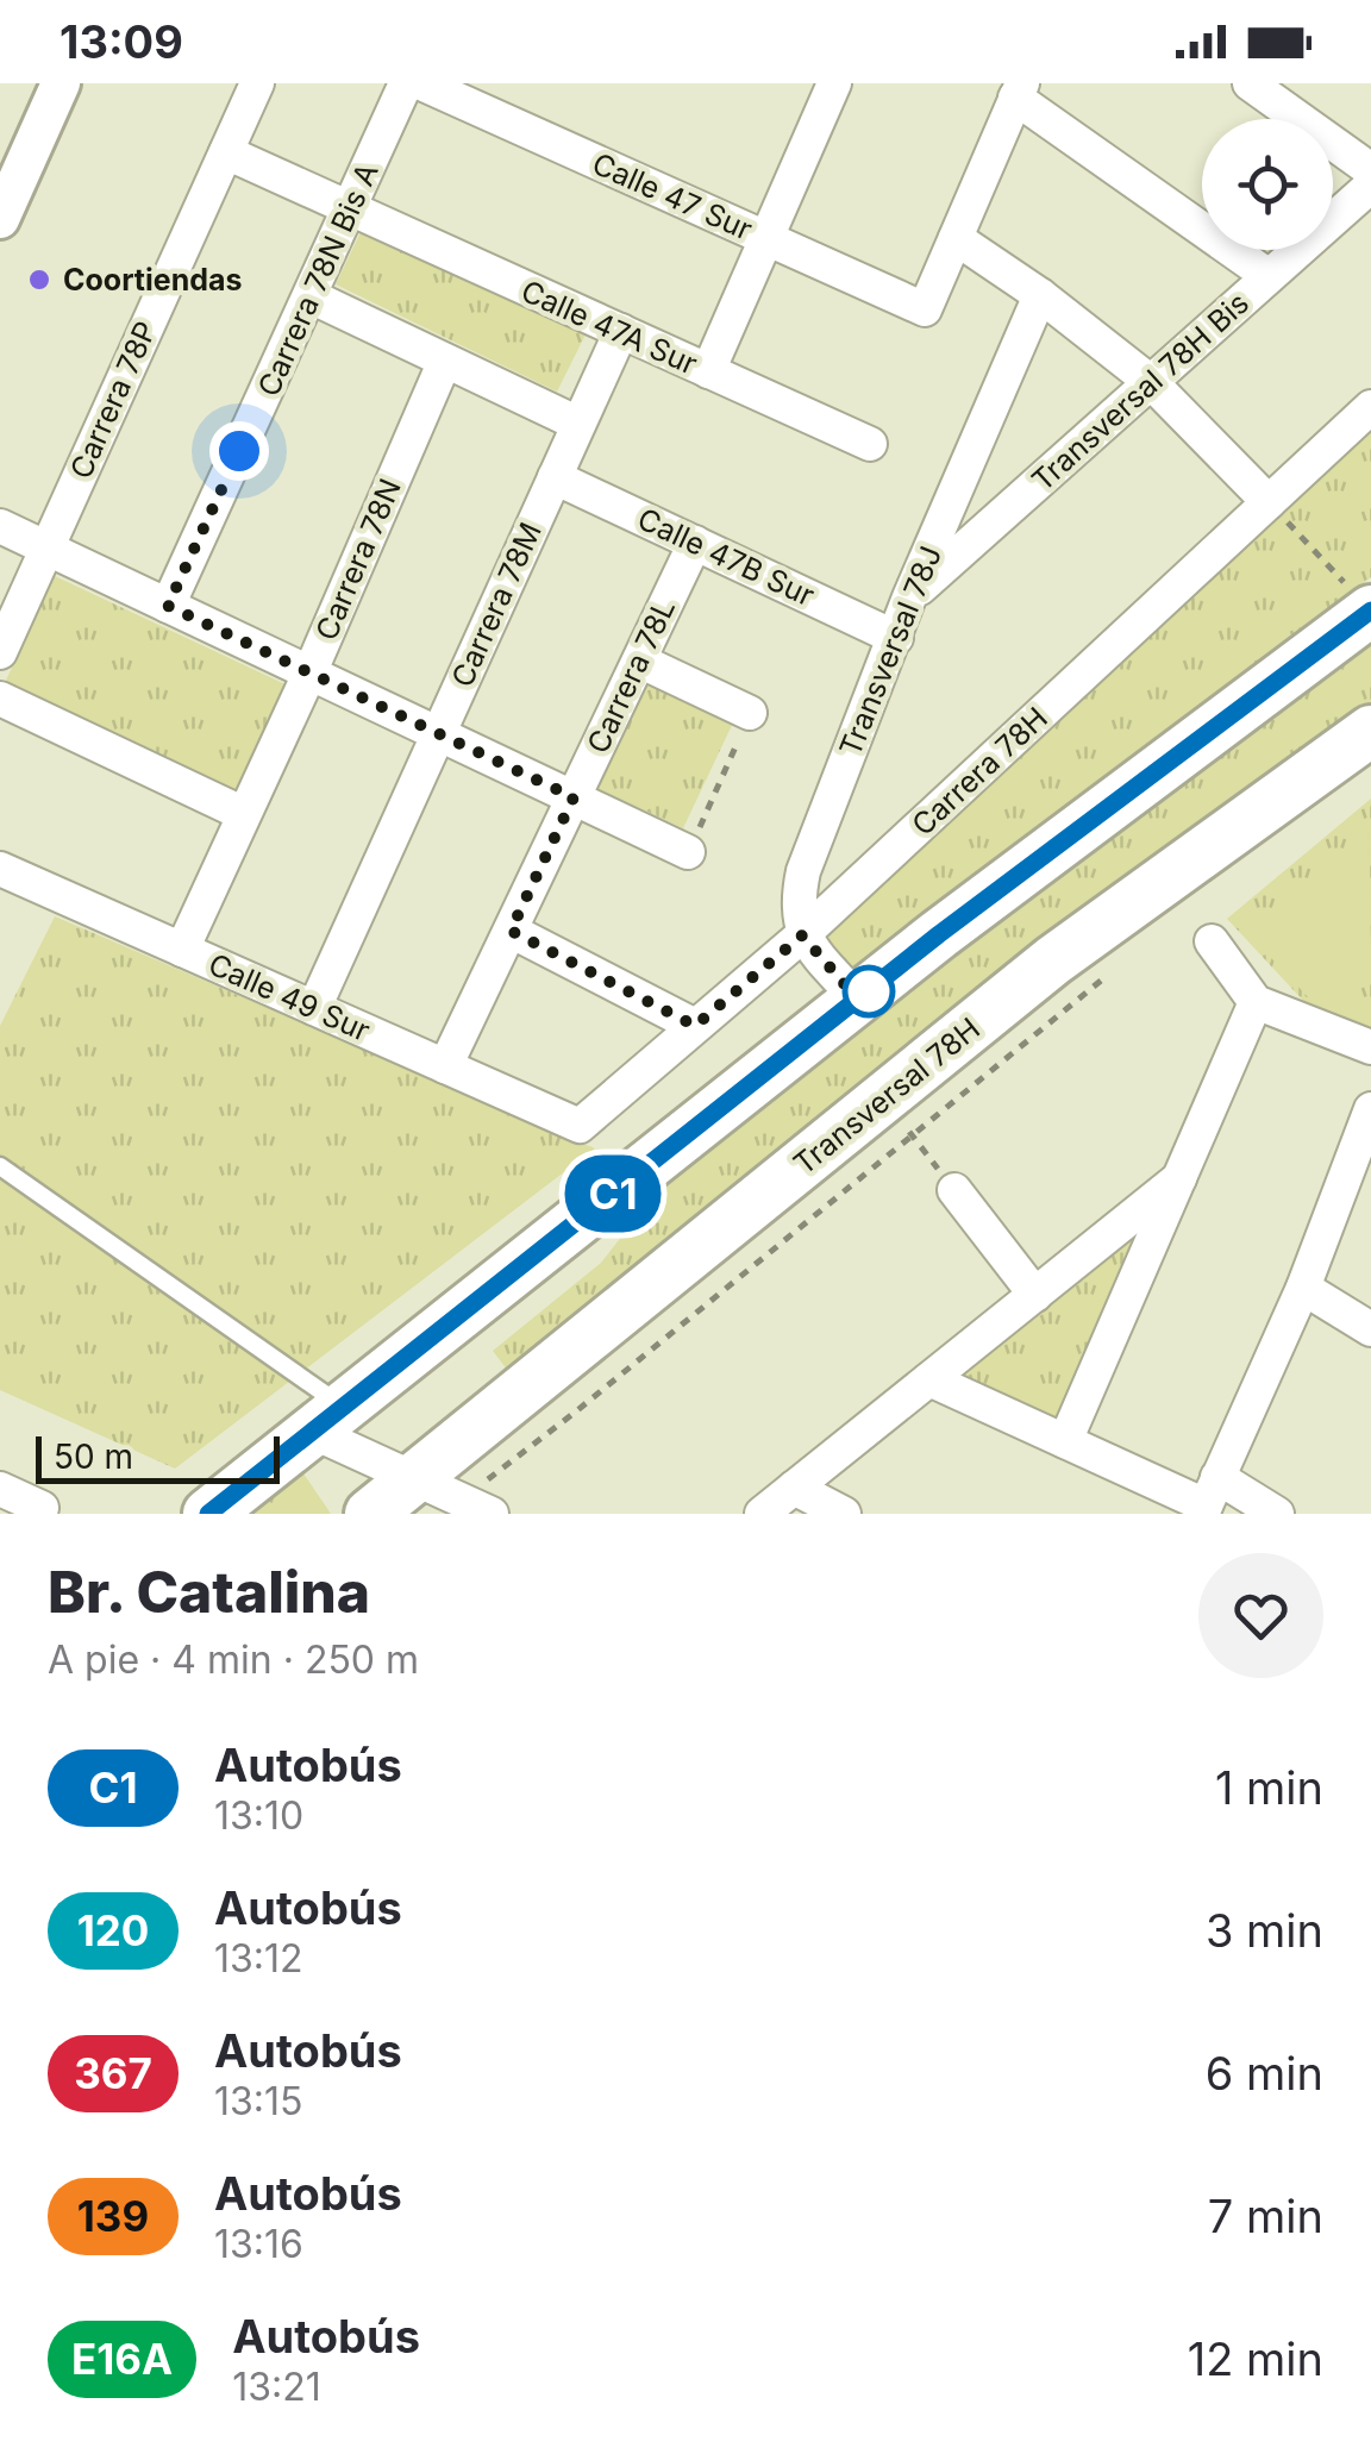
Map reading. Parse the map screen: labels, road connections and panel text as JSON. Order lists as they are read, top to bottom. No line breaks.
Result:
{"streets":{"main road":["Transversal 78H"],"street":["Calle 47 Sur","Carrera 78N Bis A","Calle 47A Sur","Transversal 78H Bis","Carrera 78P","Calle 47B Sur","Carrera 78N","Carrera 78M","Transversal 78J","Carrera 78L","Carrera 78H","Calle 49 Sur"]},"crossings":[["Carrera 78N Bis A","Calle 47A Sur"],["Calle 47A Sur","Carrera 78P"],["Calle 47A Sur","Carrera 78M"],["Transversal 78H Bis","Transversal 78J"],["Calle 47B Sur","Carrera 78M"],["Calle 47B Sur","Transversal 78J"],["Calle 47B Sur","Carrera 78L"],["Carrera 78N","Calle 49 Sur"],["Carrera 78M","Calle 49 Sur"],["Transversal 78J","Carrera 78H"],["Carrera 78L","Calle 49 Sur"],["Carrera 78H","Calle 49 Sur"]],"places":["Coortiendas"],"lines":["bus line C1"],"scale_bar":"50 m","page":{"status":"13:09","on_map":"C1","scale":"50 m","heading":["Br. Catalina","A pie · 4 min · 250 m"],"list":[{"mark":"C1","name":"Autobús","note":"13:10","value":"1 min"},{"mark":"120","name":"Autobús","note":"13:12","value":"3 min"},{"mark":"367","name":"Autobús","note":"13:15","value":"6 min"},{"mark":"139","name":"Autobús","note":"13:16","value":"7 min"},{"mark":"E16A","name":"Autobús","note":"13:21","value":"12 min"}]}}
